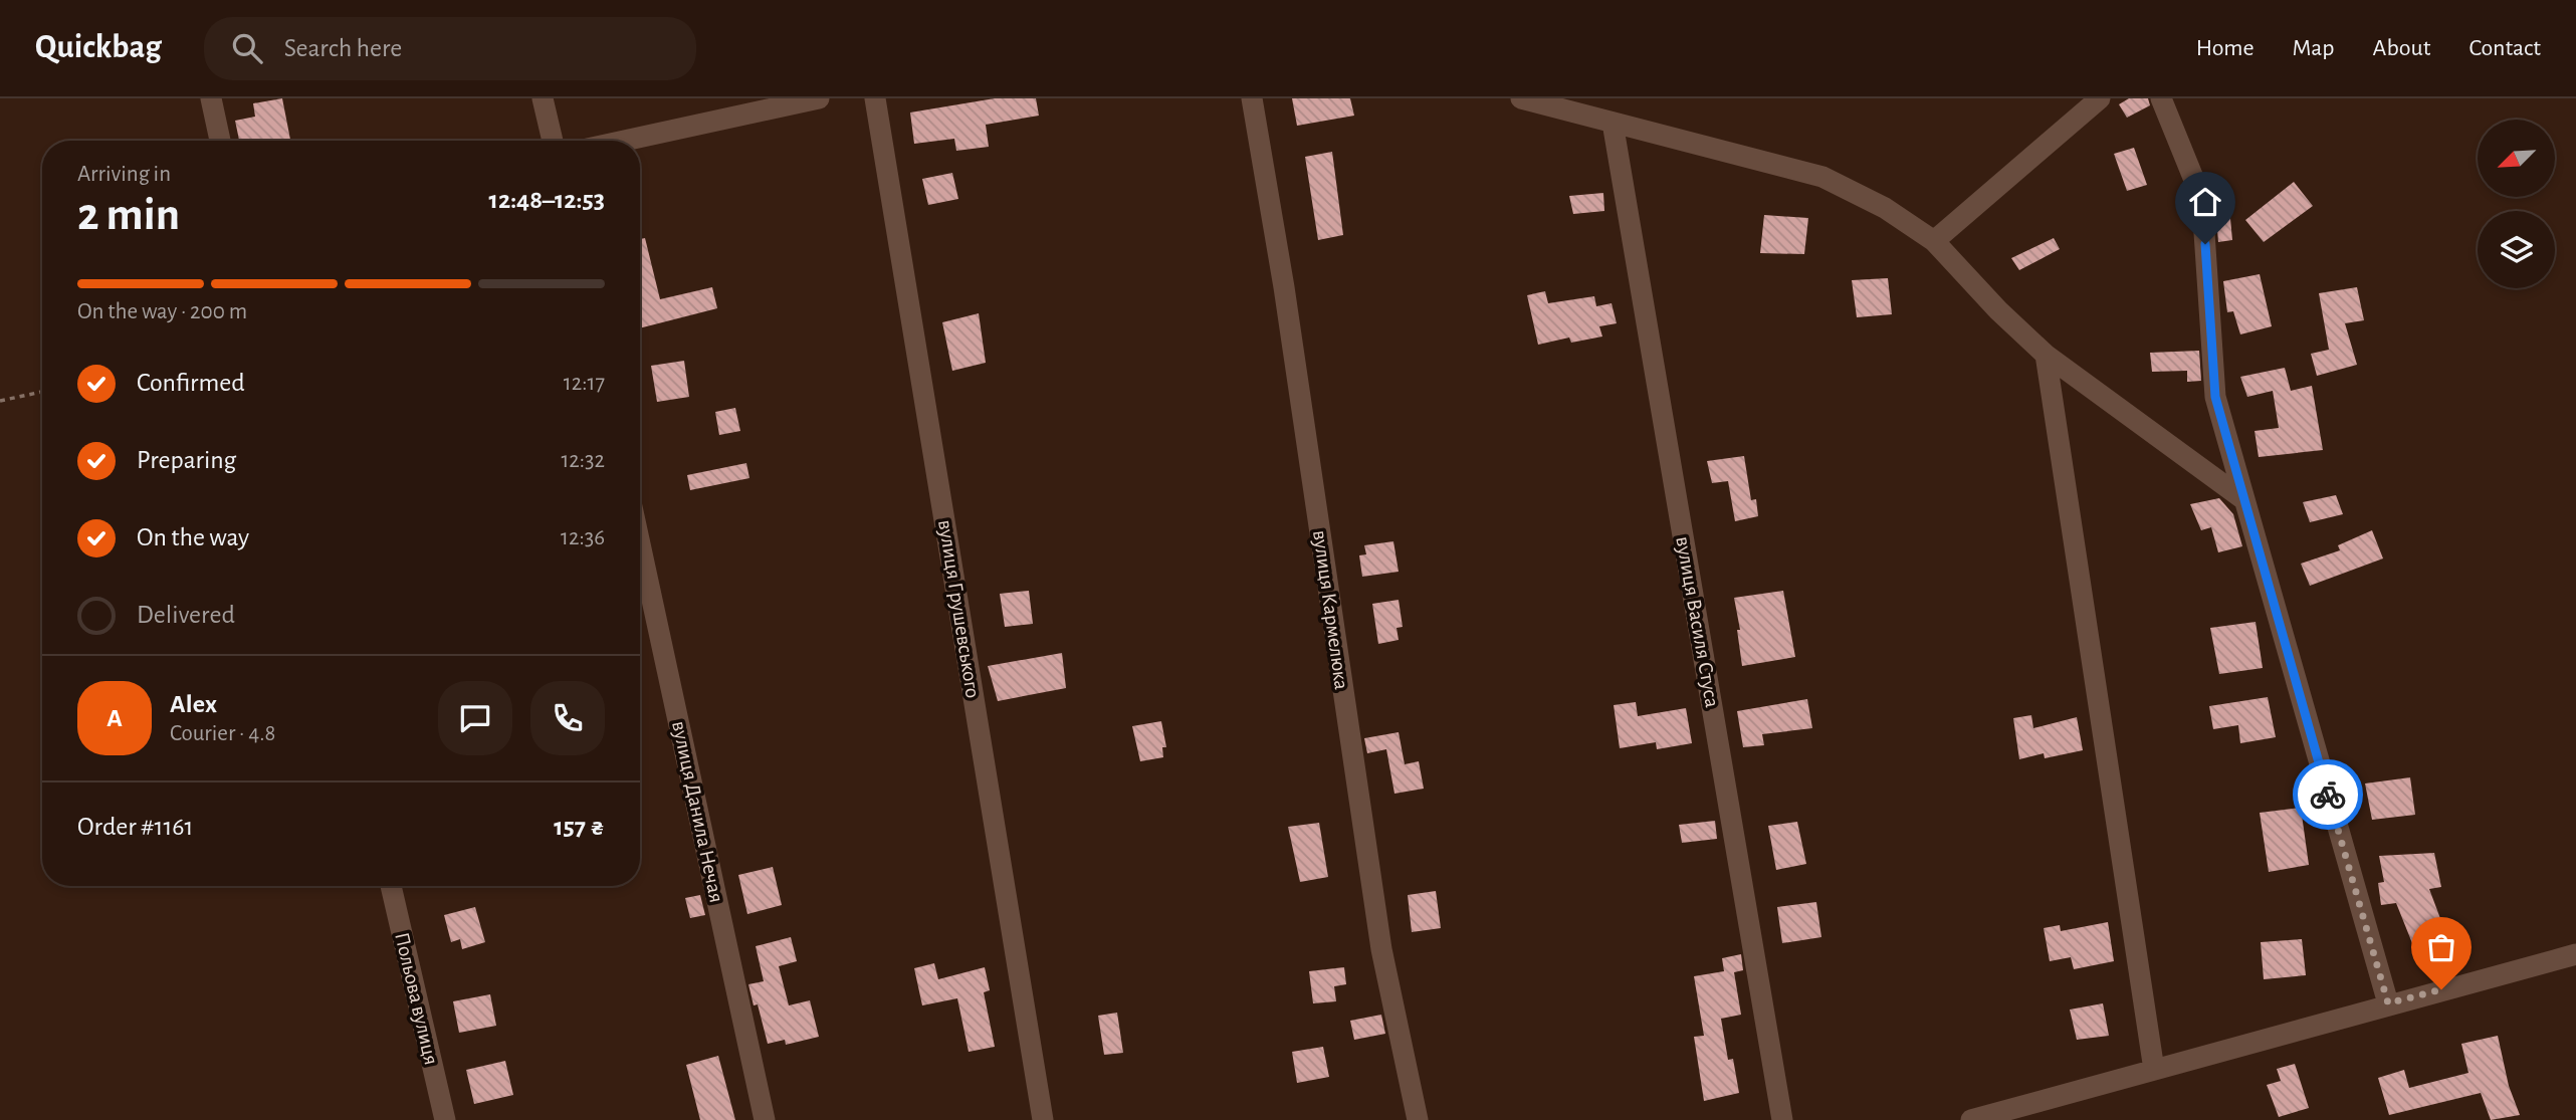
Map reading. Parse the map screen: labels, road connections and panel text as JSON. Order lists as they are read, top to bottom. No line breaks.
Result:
{"streets":{"street":["вулиця Грушевського","вулиця Кармелюка","вулиця Василя Стуса","вулиця Данила Нечая","Польова вулиця"]},"north":"bottom left","page":{"header":"Quickbag","search":"Search here","nav":["Home","Map","About","Contact"],"heading":["2 min","Arriving in","12:48–12:53"],"panel":["Alex","Courier · 4.8","Order #1161","157 ₴"],"bar":"On the way · 200 m","list":[["Confirmed","12:17"],["Preparing","12:32"],["On the way","12:36"],"Delivered"],"round":"A"}}
